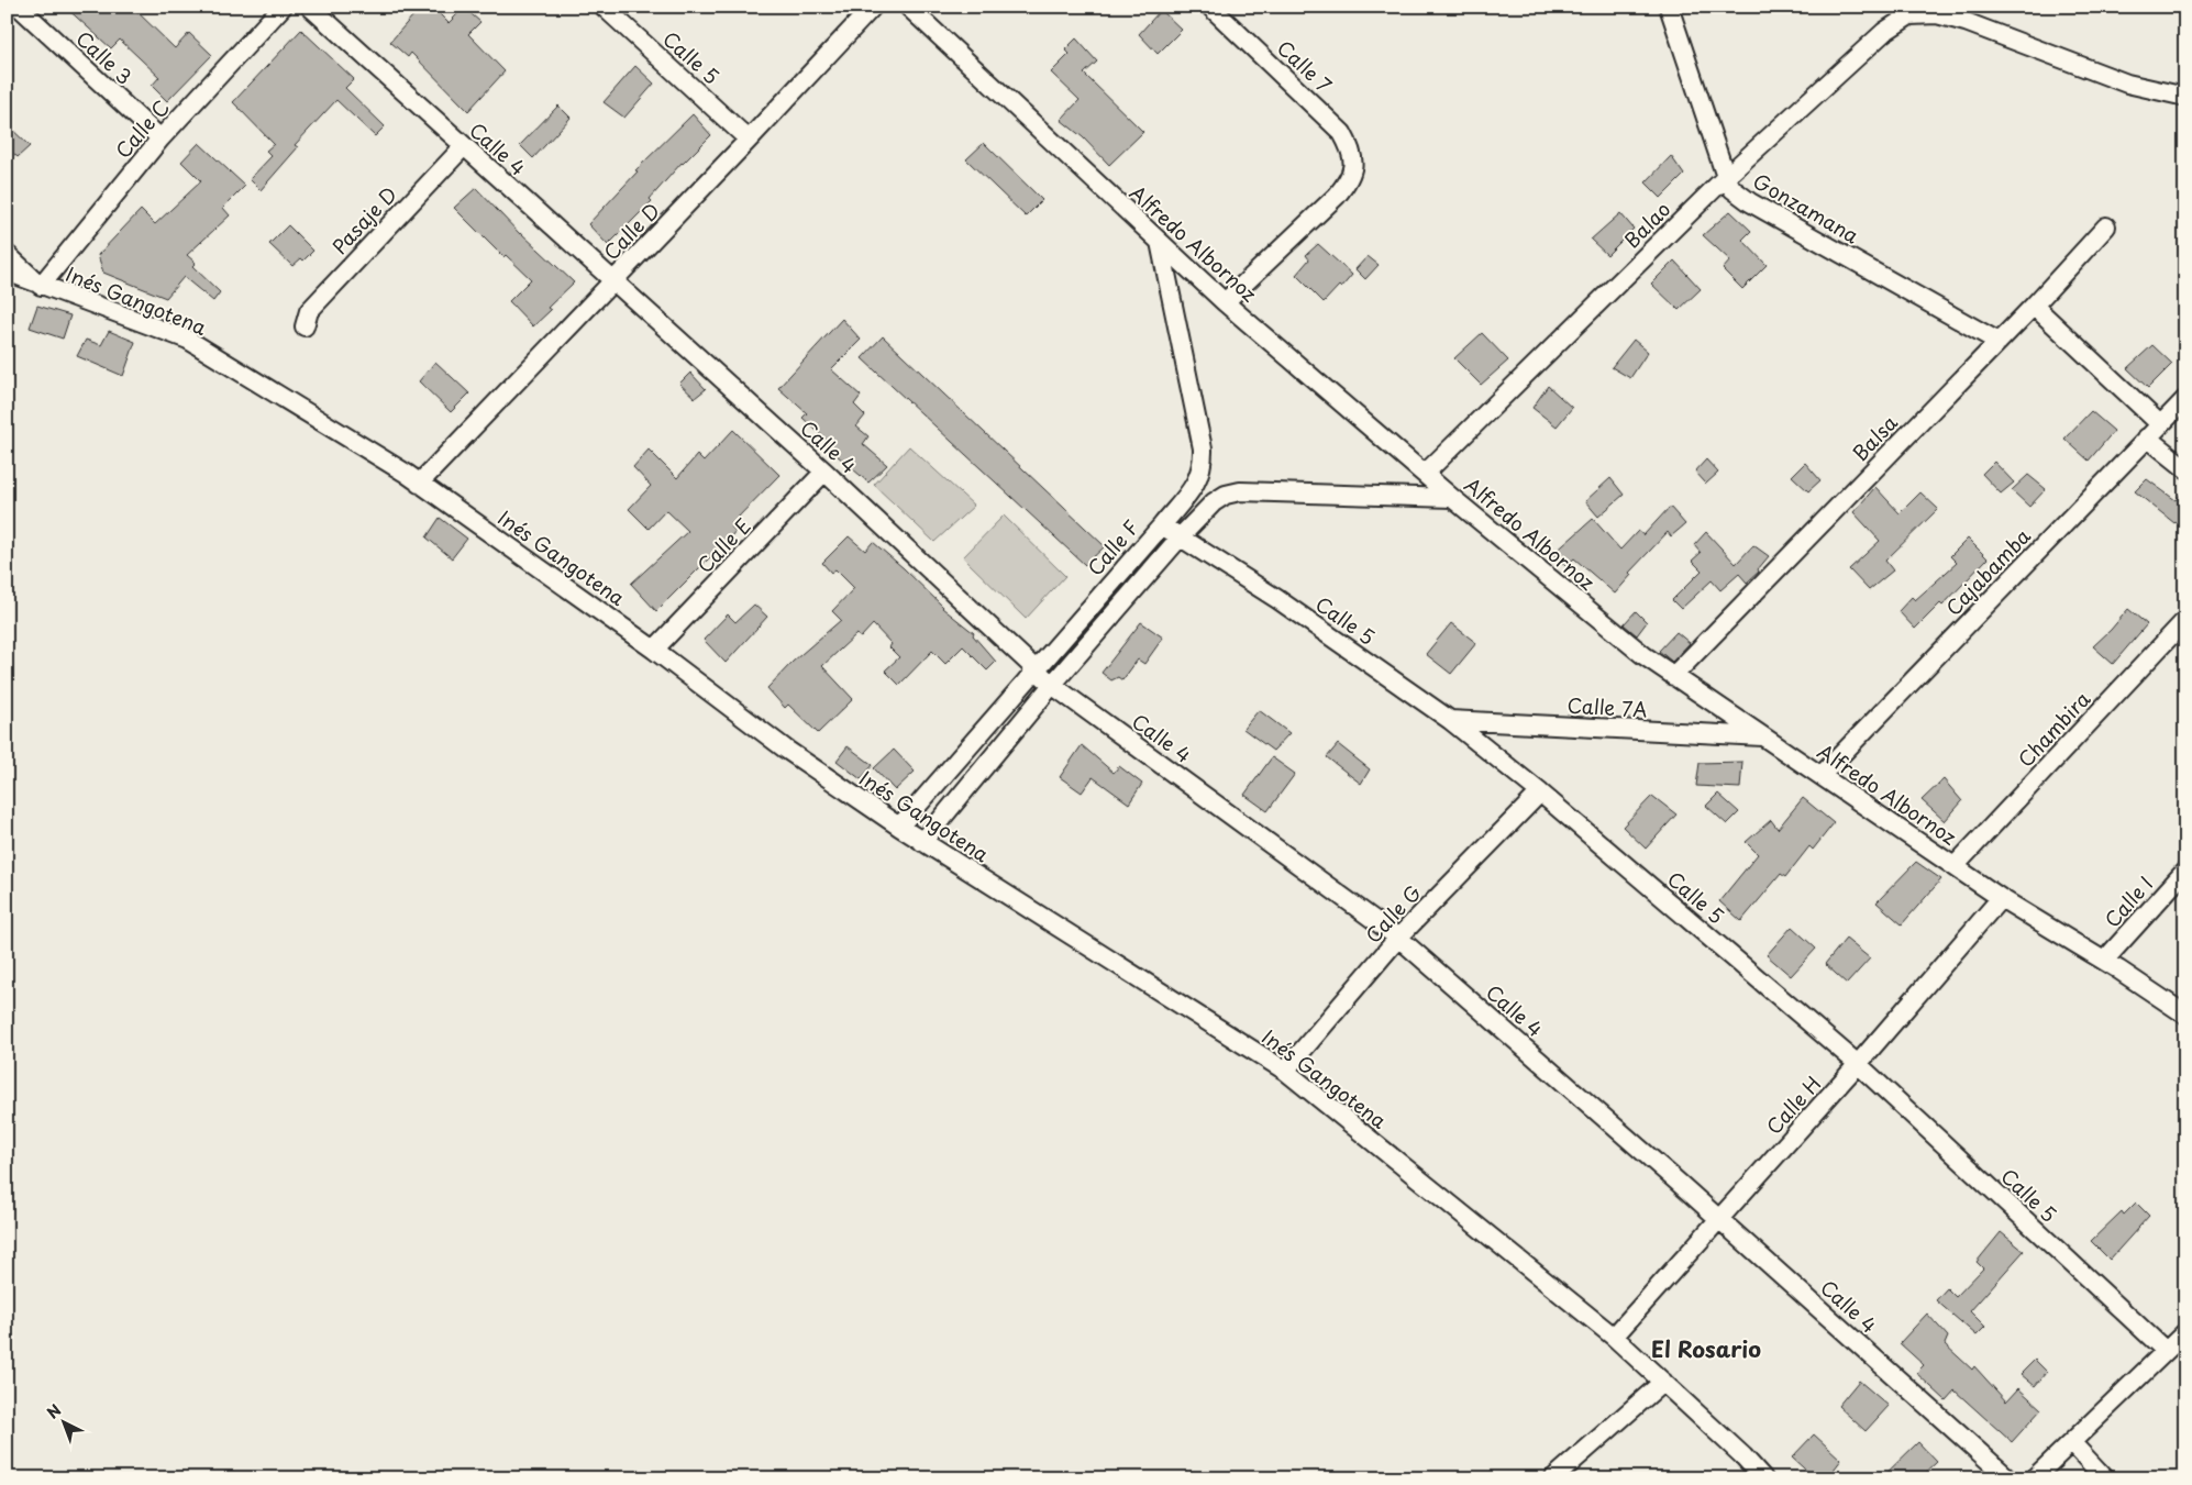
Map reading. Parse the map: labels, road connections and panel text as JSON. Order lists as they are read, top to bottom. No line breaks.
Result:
{"streets":{"street":["Calle 3","Calle 5","Calle 7","Calle C","Calle 4","Gonzamana","Pasaje D","Balao","Calle D","Alfredo Albornoz","Inés Gangotena","Balsa","Calle E","Calle F","Cajabamba","Calle 7A","Chambira","Calle I","Calle G","Calle H"]},"crossings":[["Calle 3","Calle C"],["Calle 5","Calle D"],["Calle 5","Calle F"],["Calle 5","Calle 7A"],["Calle 5","Calle G"],["Calle 5","Calle H"],["Calle 7","Alfredo Albornoz"],["Calle C","Inés Gangotena"],["Calle 4","Pasaje D"],["Calle 4","Calle D"],["Calle 4","Calle E"],["Calle 4","Calle F"],["Calle 4","Calle G"],["Calle 4","Calle H"],["Gonzamana","Balao"],["Gonzamana","Balsa"],["Balao","Alfredo Albornoz"],["Calle D","Inés Gangotena"],["Alfredo Albornoz","Balsa"],["Alfredo Albornoz","Calle F"],["Alfredo Albornoz","Cajabamba"],["Alfredo Albornoz","Calle 7A"],["Alfredo Albornoz","Chambira"],["Alfredo Albornoz","Calle I"],["Alfredo Albornoz","Calle H"],["Inés Gangotena","Calle E"],["Inés Gangotena","Calle F"],["Inés Gangotena","Calle G"],["Inés Gangotena","Calle H"]],"districts":["El Rosario"],"north":"top left"}
